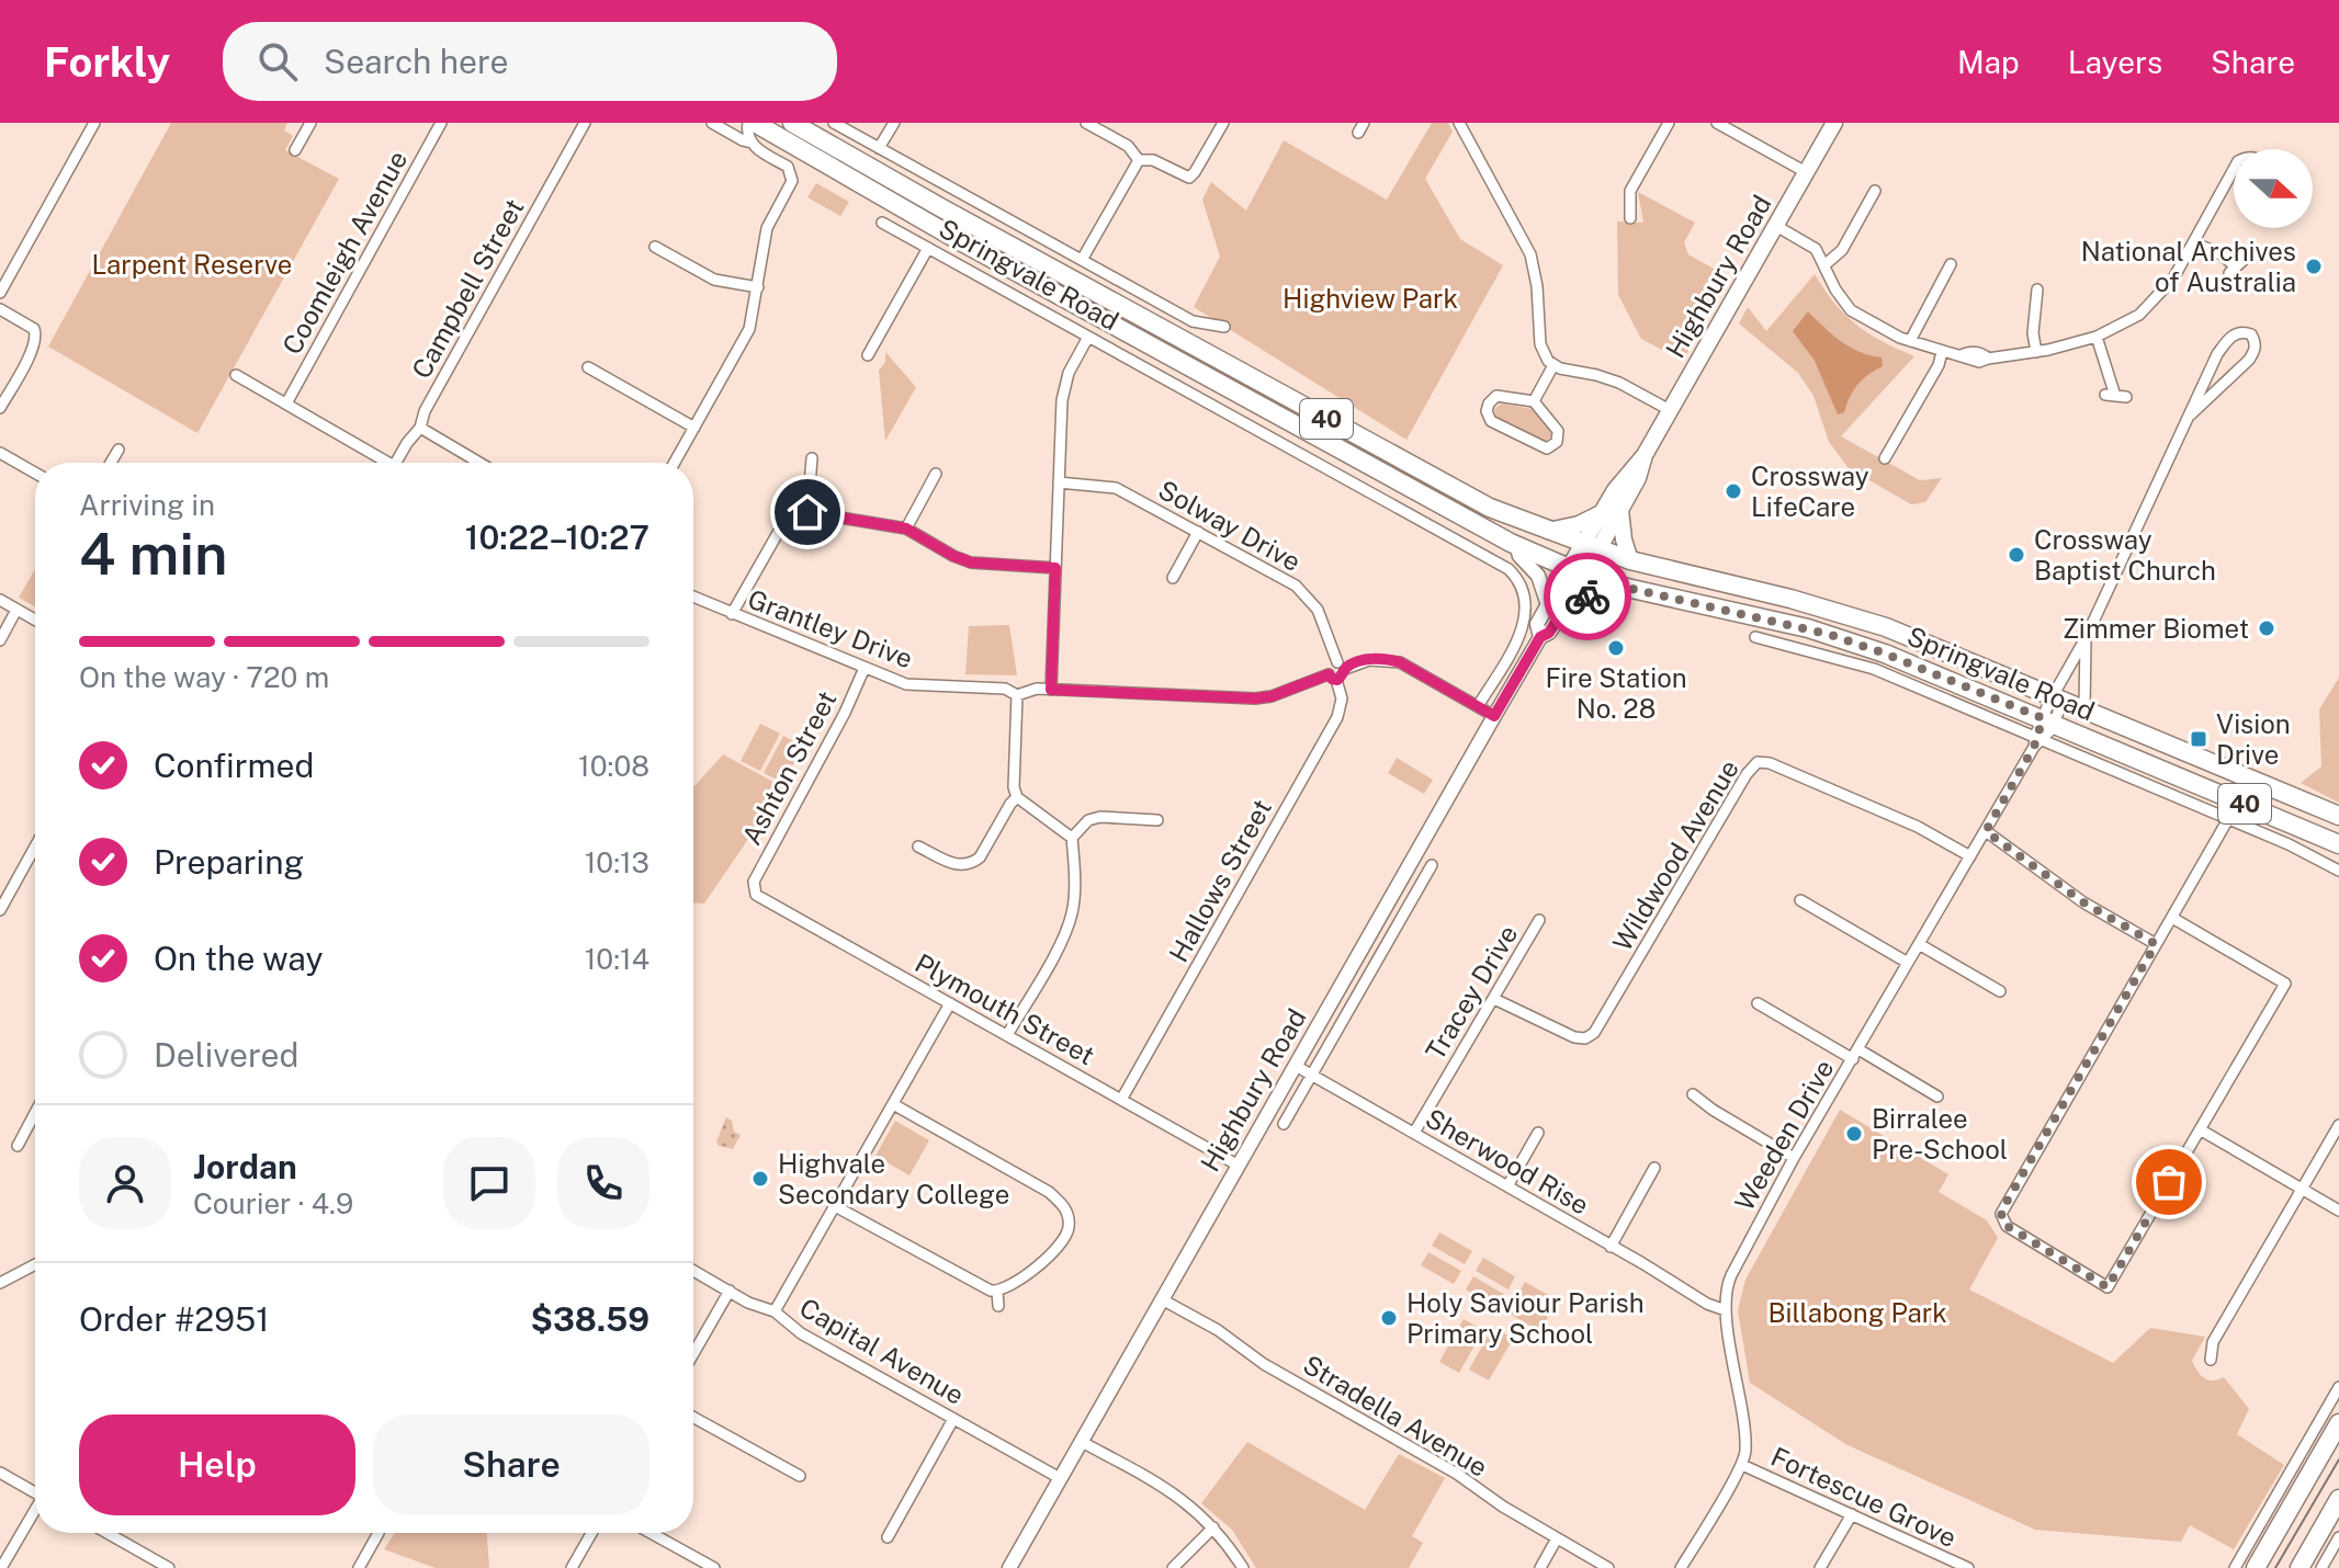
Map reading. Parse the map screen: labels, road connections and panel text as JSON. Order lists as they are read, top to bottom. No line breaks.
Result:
{"streets":{"highway":["Springvale Road","40"],"main road":["Highbury Road"],"street":["Coomleigh Avenue","Campbell Street","Solway Drive","Grantley Drive","Ashton Street","Wildwood Avenue","Hallows Street","Tracey Drive","Plymouth Street","Weeden Drive","Sherwood Rise","Capital Avenue","Stradella Avenue","Fortescue Grove"]},"crossings":[["Springvale Road","Highbury Road"],["Springvale Road","Weeden Drive"],["Highbury Road","Plymouth Street"],["Highbury Road","Sherwood Rise"],["Highbury Road","Capital Avenue"],["Highbury Road","Stradella Avenue"],["Grantley Drive","Ashton Street"],["Grantley Drive","Hallows Street"],["Ashton Street","Plymouth Street"],["Wildwood Avenue","Tracey Drive"],["Wildwood Avenue","Weeden Drive"],["Hallows Street","Plymouth Street"],["Tracey Drive","Sherwood Rise"],["Weeden Drive","Sherwood Rise"],["Weeden Drive","Fortescue Grove"]],"parks":["Larpent Reserve","Highview Park","Billabong Park"],"places":{"other":["National Archives of Australia","Crossway LifeCare","Crossway Baptist Church","Zimmer Biomet","Fire Station No. 28","Birralee Pre-School","Highvale Secondary College","Holy Saviour Parish Primary School"],"transit":["Vision Drive"]},"north":"right","page":{"header":"Forkly","search":"Search here","nav":["Map","Layers","Share"],"heading":["4 min","Arriving in","10:22–10:27"],"panel":["Jordan","Courier · 4.9","Order #2951","$38.59"],"bar":"On the way · 720 m","list":[["Confirmed","10:08"],["Preparing","10:13"],["On the way","10:14"],"Delivered"],"buttons":["Help","Share"]}}
